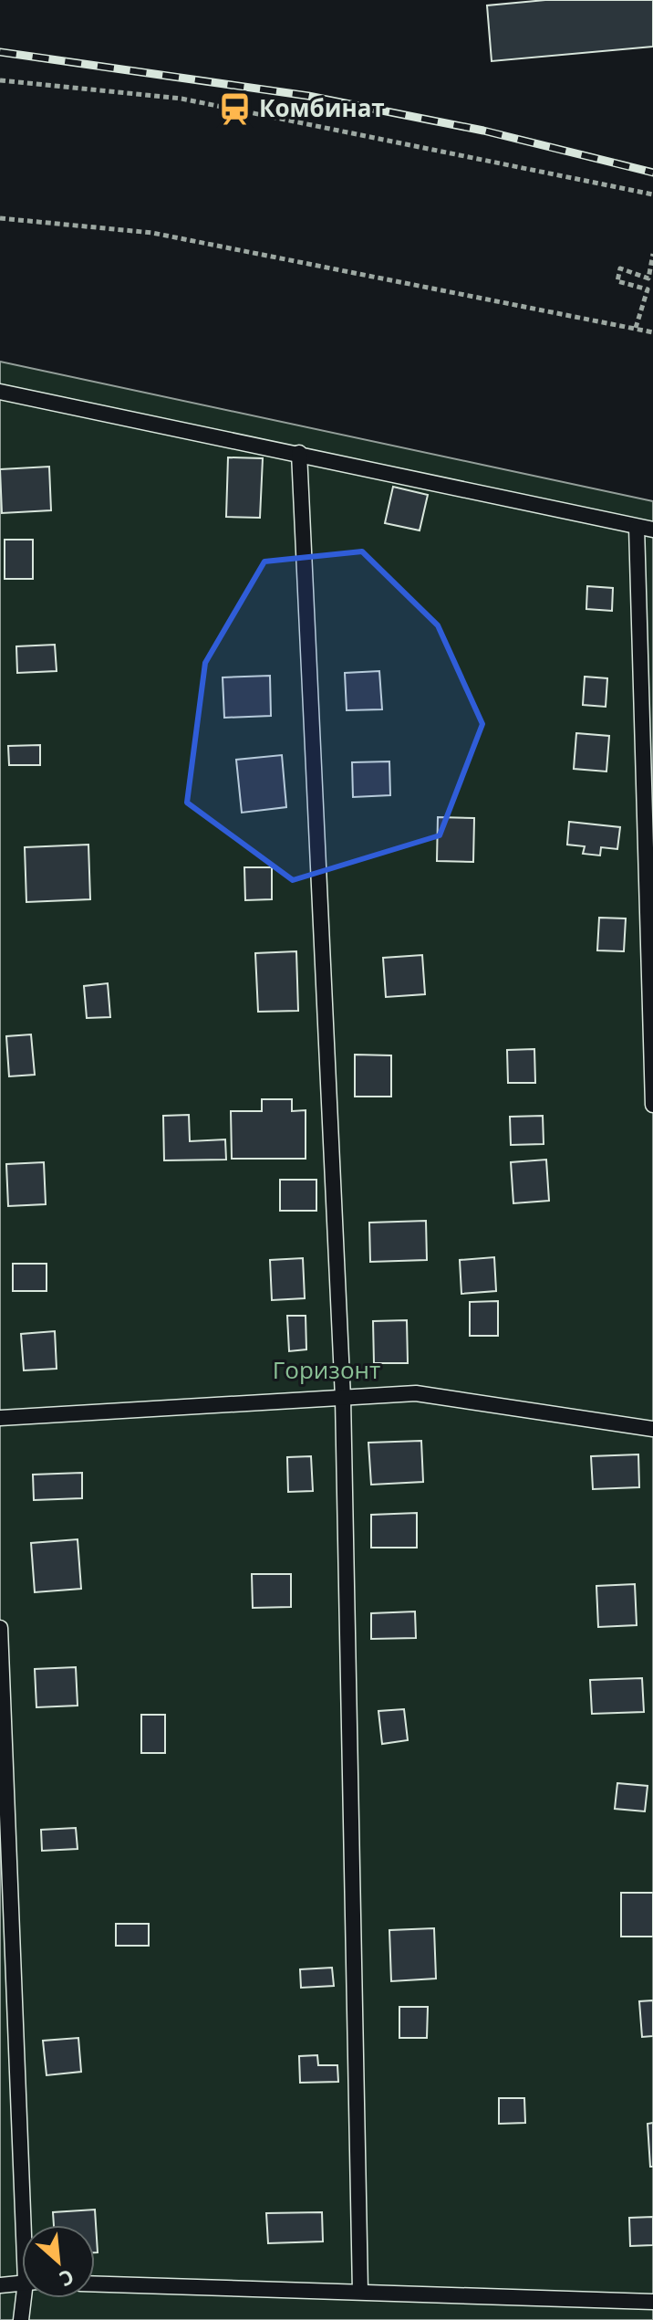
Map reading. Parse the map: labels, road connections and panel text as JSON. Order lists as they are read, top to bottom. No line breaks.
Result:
{"parks":["Горизонт"],"places":{"station":["Комбинат"]},"north":"bottom right"}
